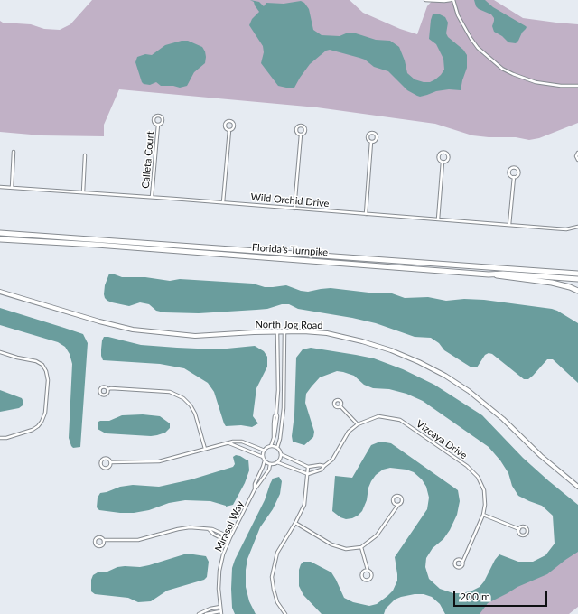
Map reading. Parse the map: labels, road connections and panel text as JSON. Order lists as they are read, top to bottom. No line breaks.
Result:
{"streets":{"highway":["Florida's Turnpike"],"street":["Calleta Court","Wild Orchid Drive","North Jog Road","Vizcaya Drive","Mirasol Way"]},"crossings":[["Calleta Court","Wild Orchid Drive"]],"scale_bar":"200 m"}
